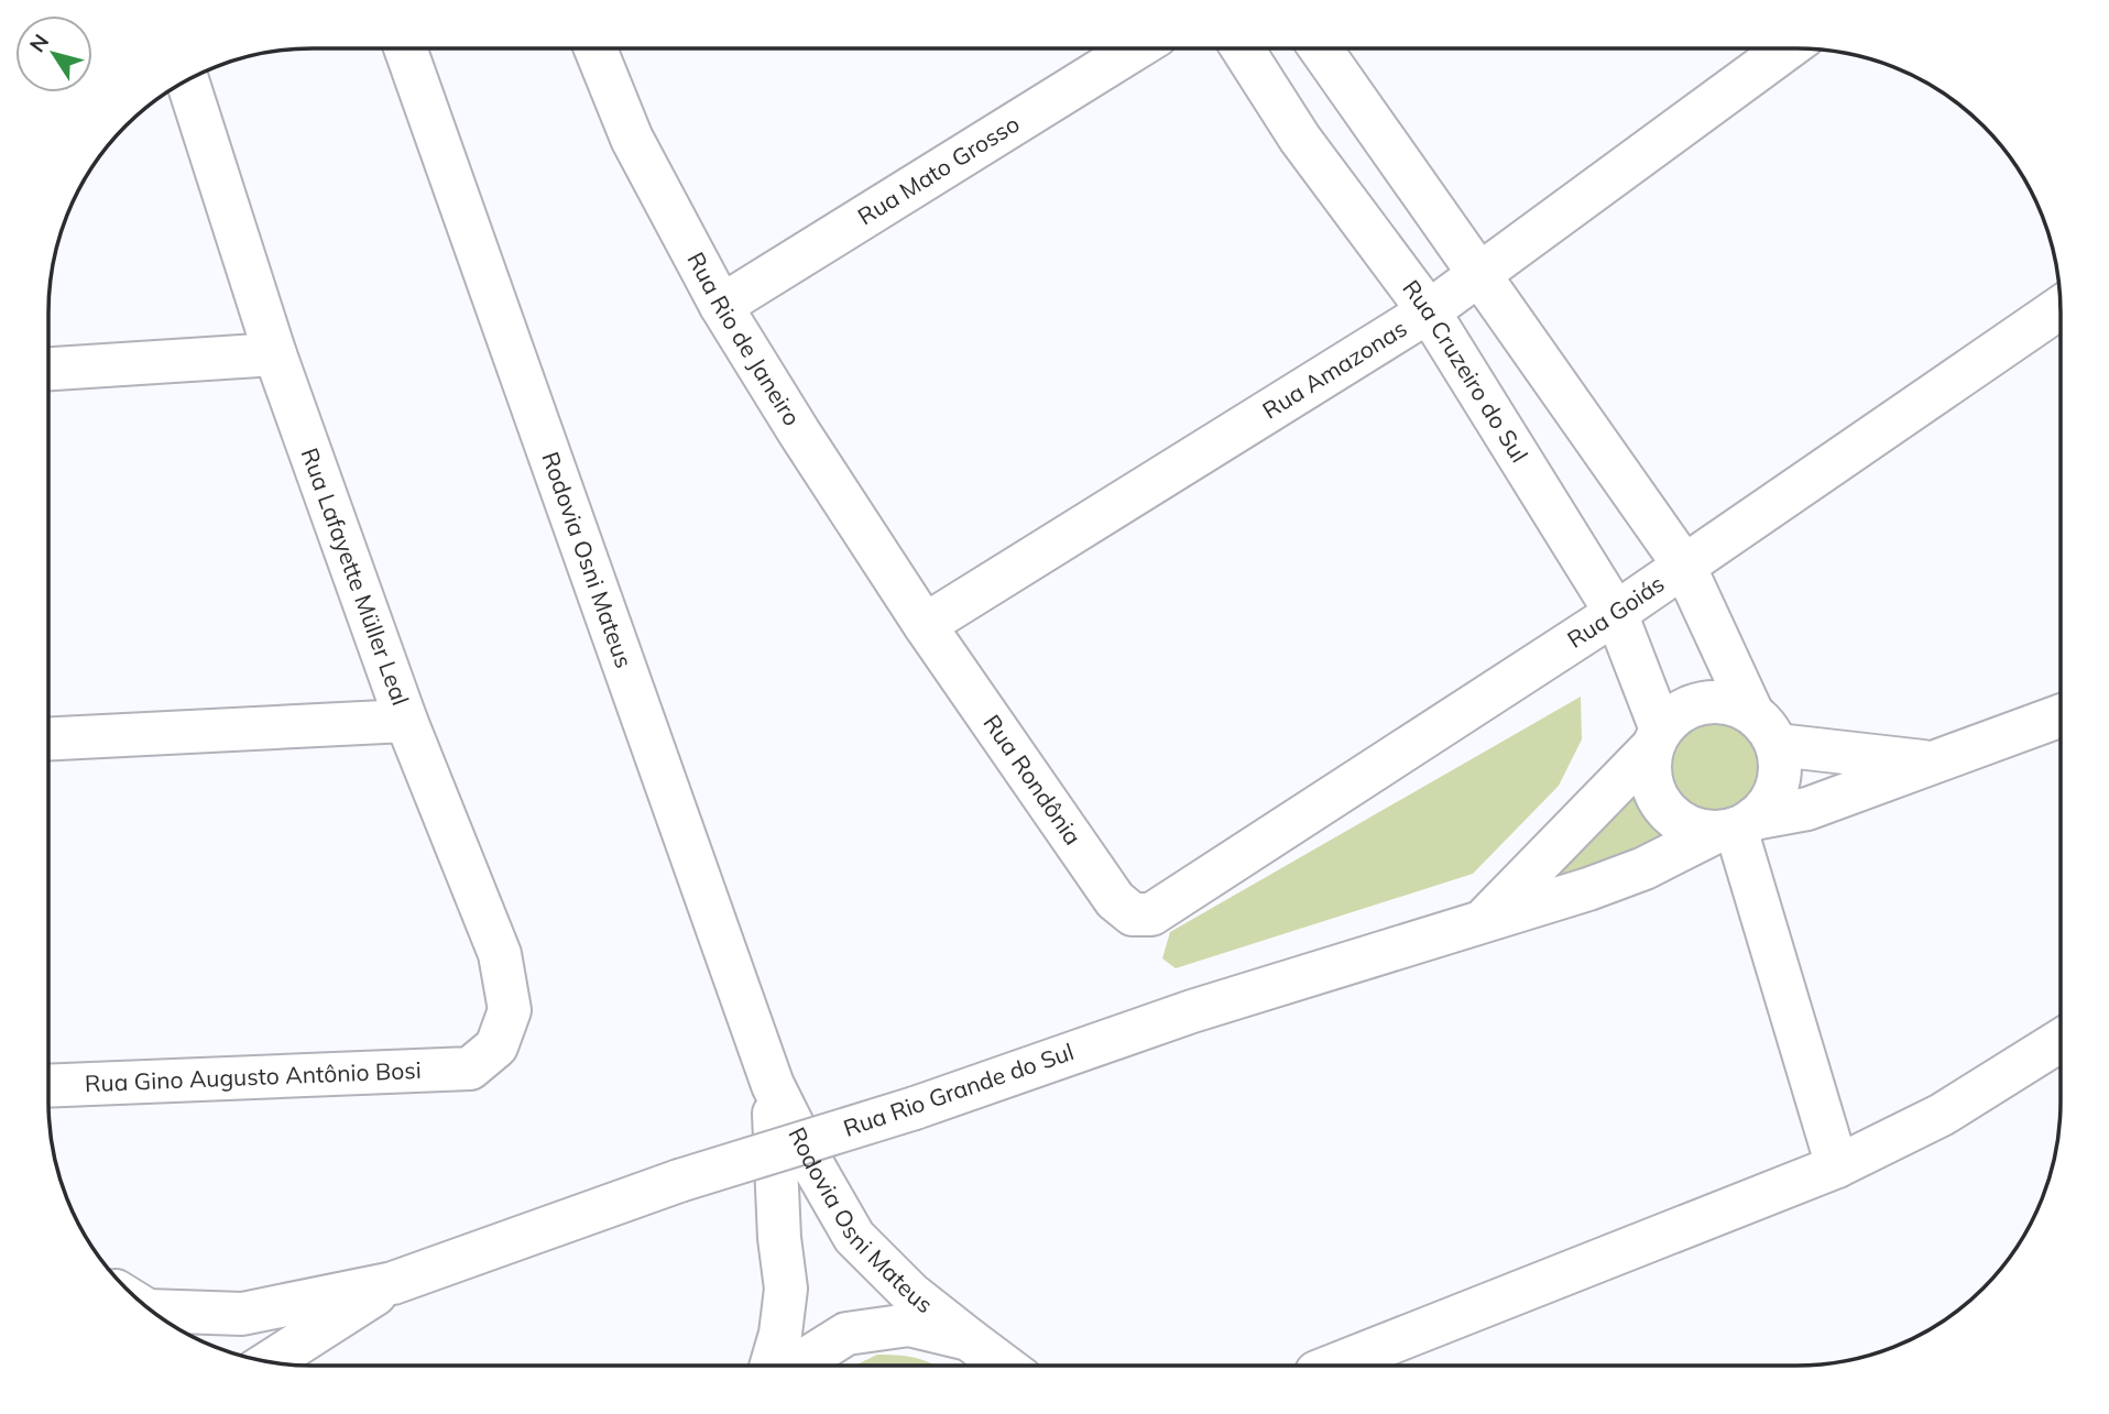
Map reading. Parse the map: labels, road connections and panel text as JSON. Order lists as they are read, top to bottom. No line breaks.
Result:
{"streets":{"street":["Rua Mato Grosso","Rua Rio de Janeiro","Rua Amazonas","Rua Cruzeiro do Sul","Rodovia Osni Mateus","Rua Lafayette Müller Leal","Rua Goiás","Rua Rondônia","Rua Gino Augusto Antônio Bosi","Rua Rio Grande do Sul"]},"crossings":[["Rua Mato Grosso","Rua Rio de Janeiro"],["Rua Rio de Janeiro","Rua Amazonas"],["Rua Rio de Janeiro","Rua Rondônia"],["Rua Amazonas","Rua Cruzeiro do Sul"],["Rua Amazonas","Rua Rondônia"],["Rua Cruzeiro do Sul","Rua Goiás"],["Rua Cruzeiro do Sul","Rua Rio Grande do Sul"],["Rua Lafayette Müller Leal","Rua Gino Augusto Antônio Bosi"],["Rua Goiás","Rua Rondônia"]],"north":"top left"}
